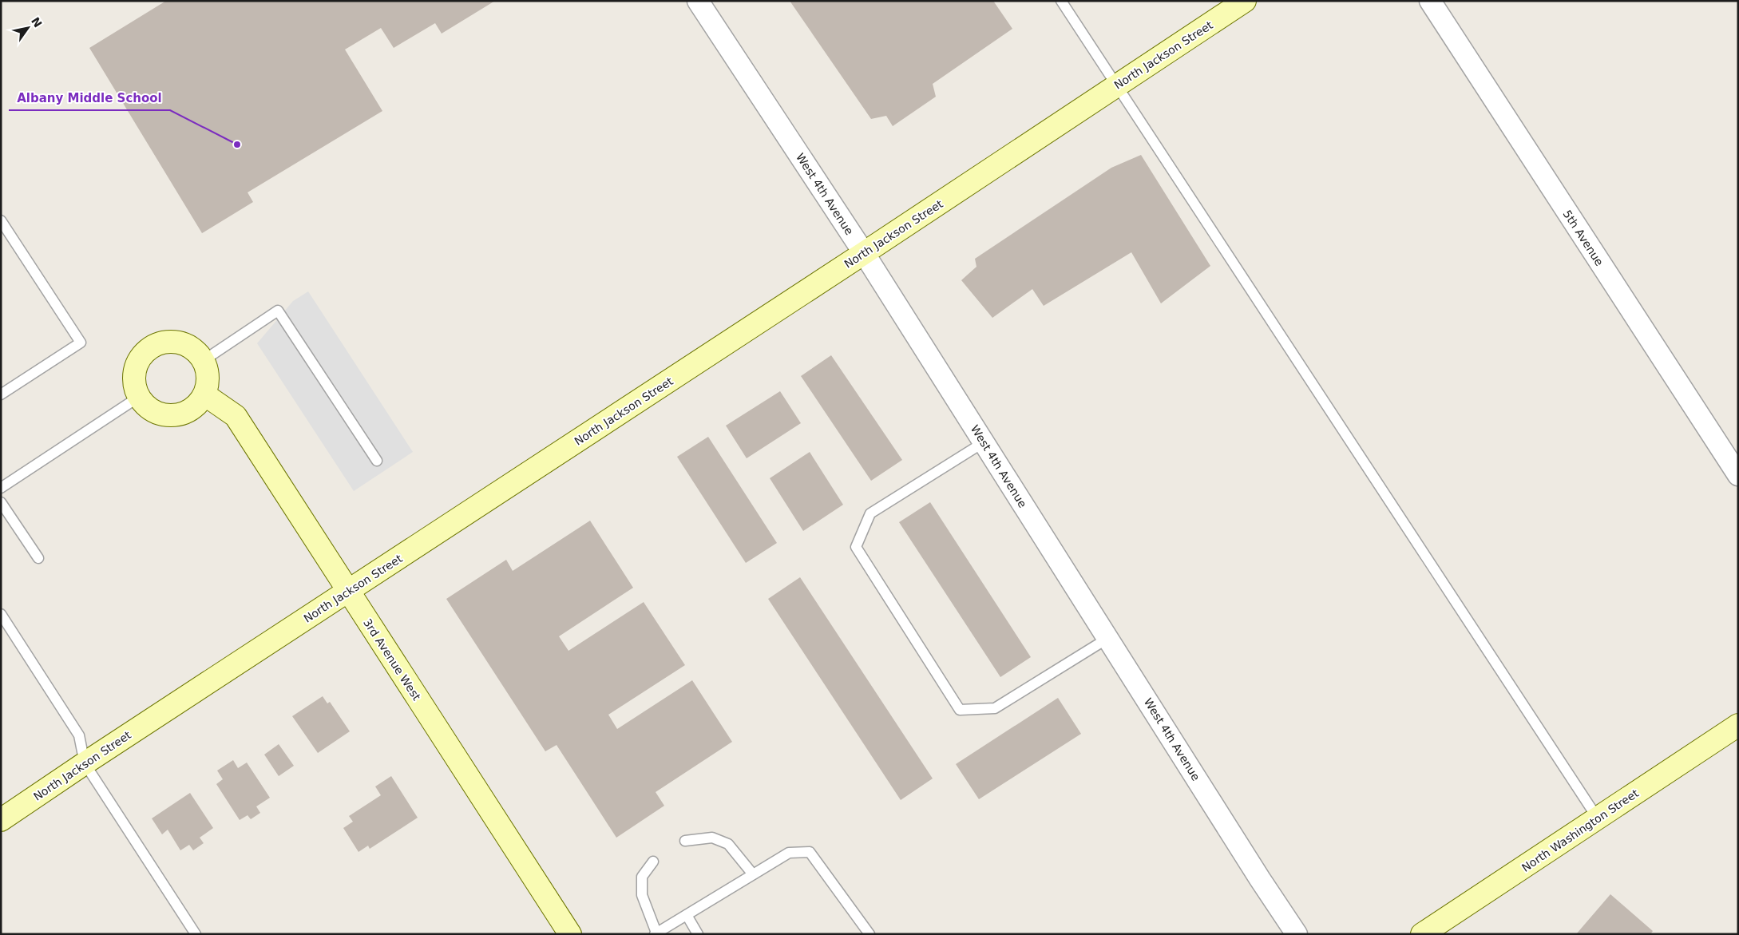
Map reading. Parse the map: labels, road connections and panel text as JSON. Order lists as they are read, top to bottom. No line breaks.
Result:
{"streets":{"street":["North Jackson Street","West 4th Avenue","5th Avenue","3rd Avenue West","North Washington Street"]},"crossings":[["North Jackson Street","West 4th Avenue"],["North Jackson Street","3rd Avenue West"]],"places":["Albany Middle School"],"north":"top right"}
